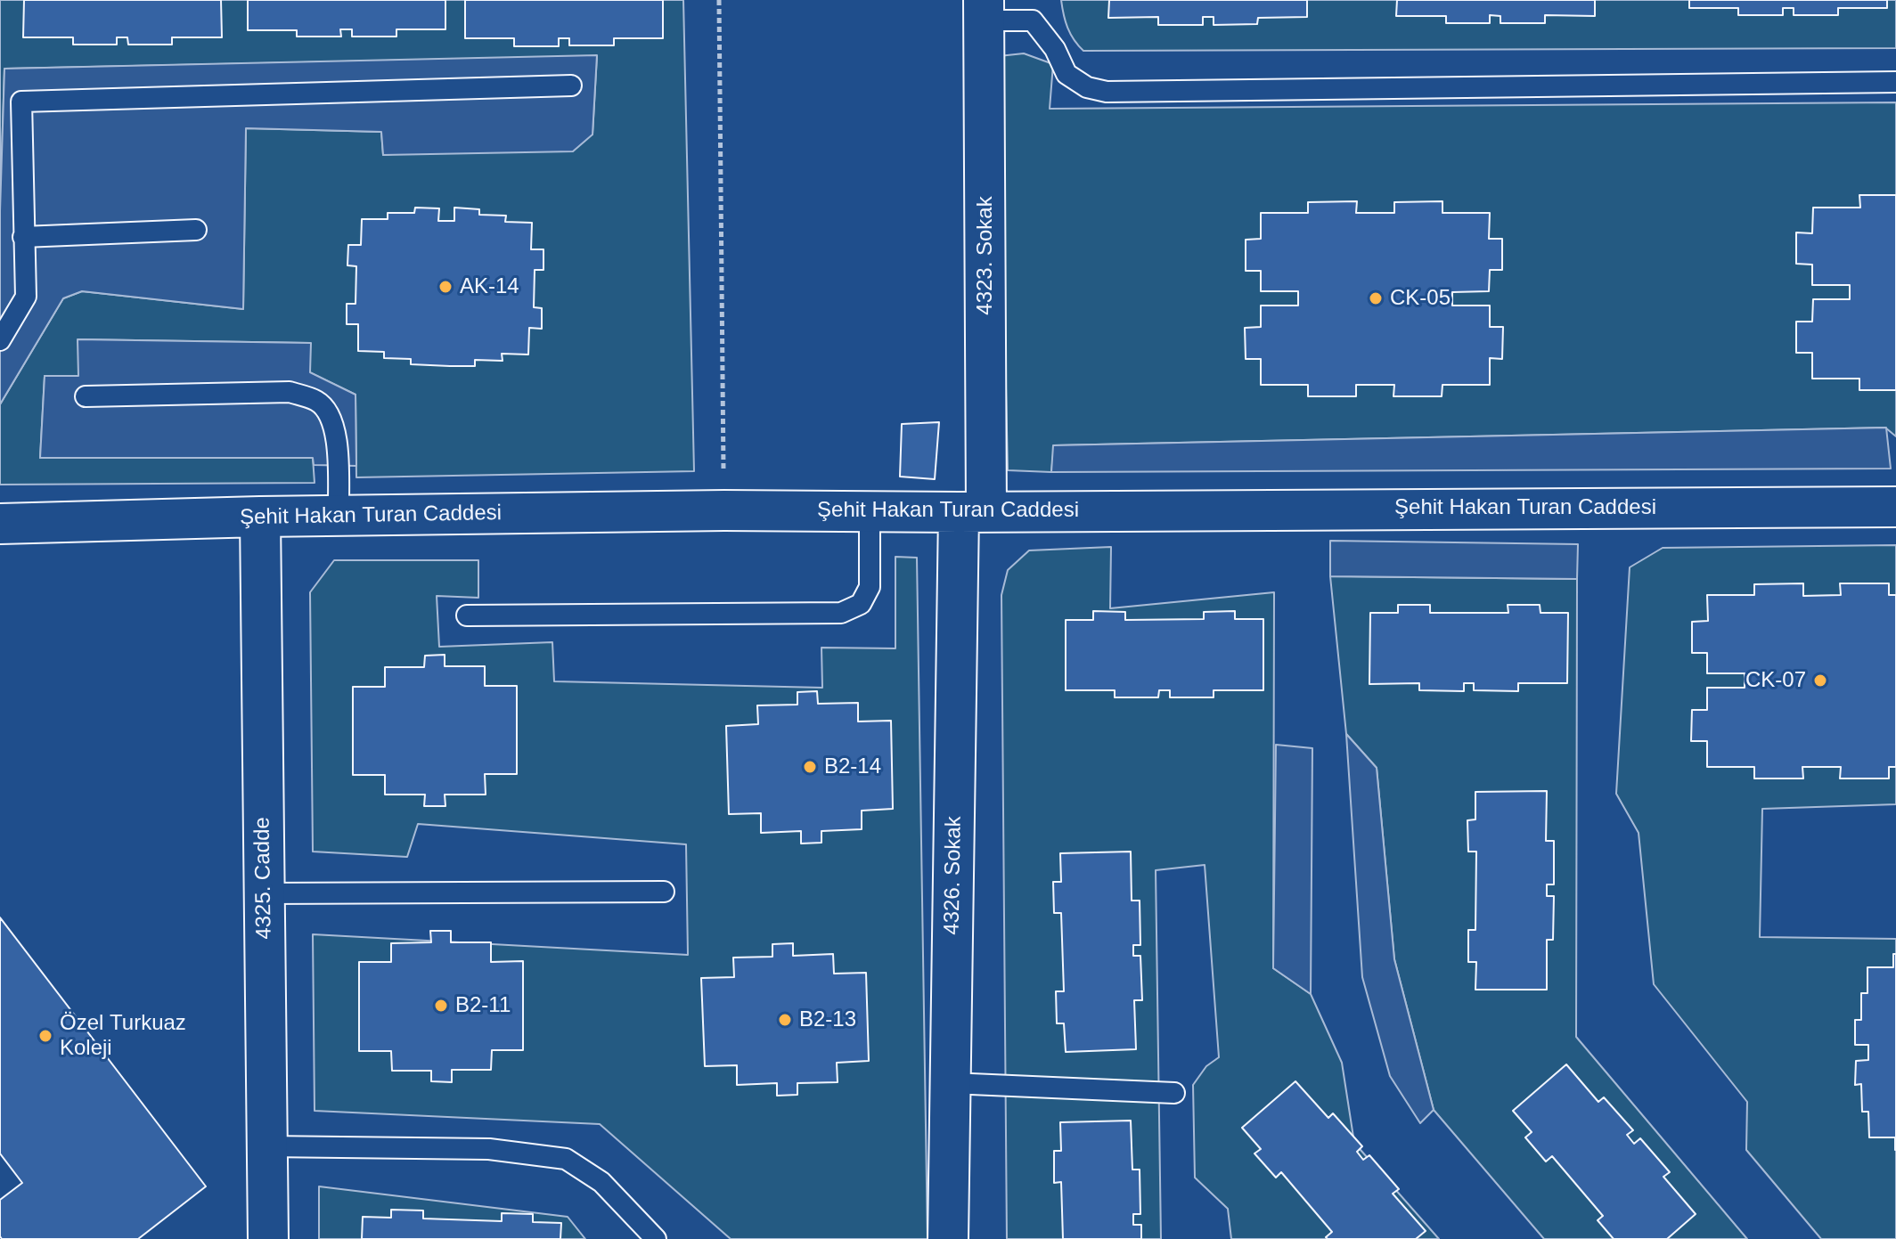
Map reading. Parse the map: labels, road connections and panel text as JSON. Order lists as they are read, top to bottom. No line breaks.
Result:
{"streets":{"street":["4323. Sokak","Şehit Hakan Turan Caddesi","4326. Sokak","4325. Cadde"]},"crossings":[["4323. Sokak","Şehit Hakan Turan Caddesi"],["4323. Sokak","4326. Sokak"],["Şehit Hakan Turan Caddesi","4326. Sokak"],["Şehit Hakan Turan Caddesi","4325. Cadde"]],"places":["AK-14","CK-05","CK-07","B2-14","B2-11","B2-13","Özel Turkuaz Koleji"]}
